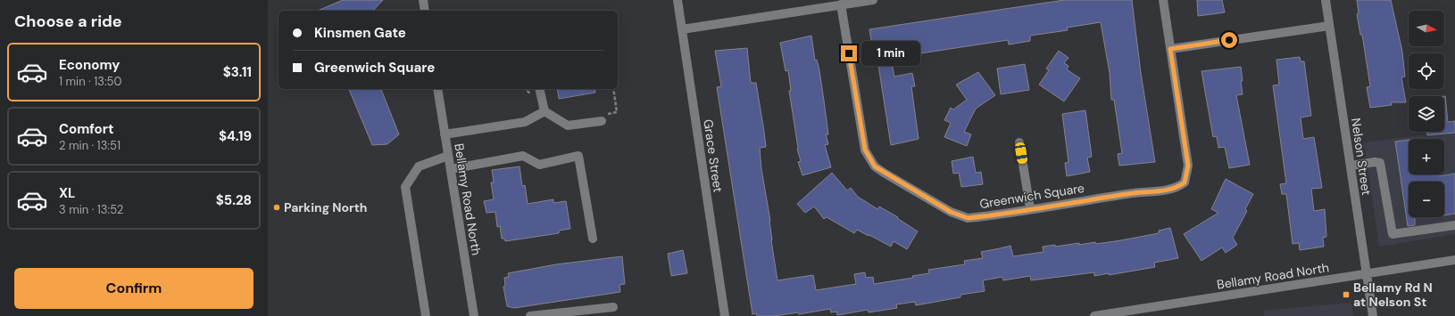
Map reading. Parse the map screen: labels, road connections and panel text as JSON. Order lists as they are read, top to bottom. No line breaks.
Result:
{"streets":{"street":["Grace Street","Nelson Street","Greenwich Square","Bellamy Road North"]},"crossings":[["Nelson Street","Bellamy Road North"]],"places":{"other":["Parking North"],"transit":["Bellamy Rd N at Nelson St"]},"north":"right","page":{"heading":"Choose a ride","map_buttons":["+","−"],"banner":["Kinsmen Gate","Greenwich Square"],"bubble":"1 min","list":[{"name":"Economy","note":"1 min · 13:50","value":"$3.11"},{"name":"Comfort","note":"2 min · 13:51","value":"$4.19"},{"name":"XL","note":"3 min · 13:52","value":"$5.28"}],"buttons":"Confirm"}}
